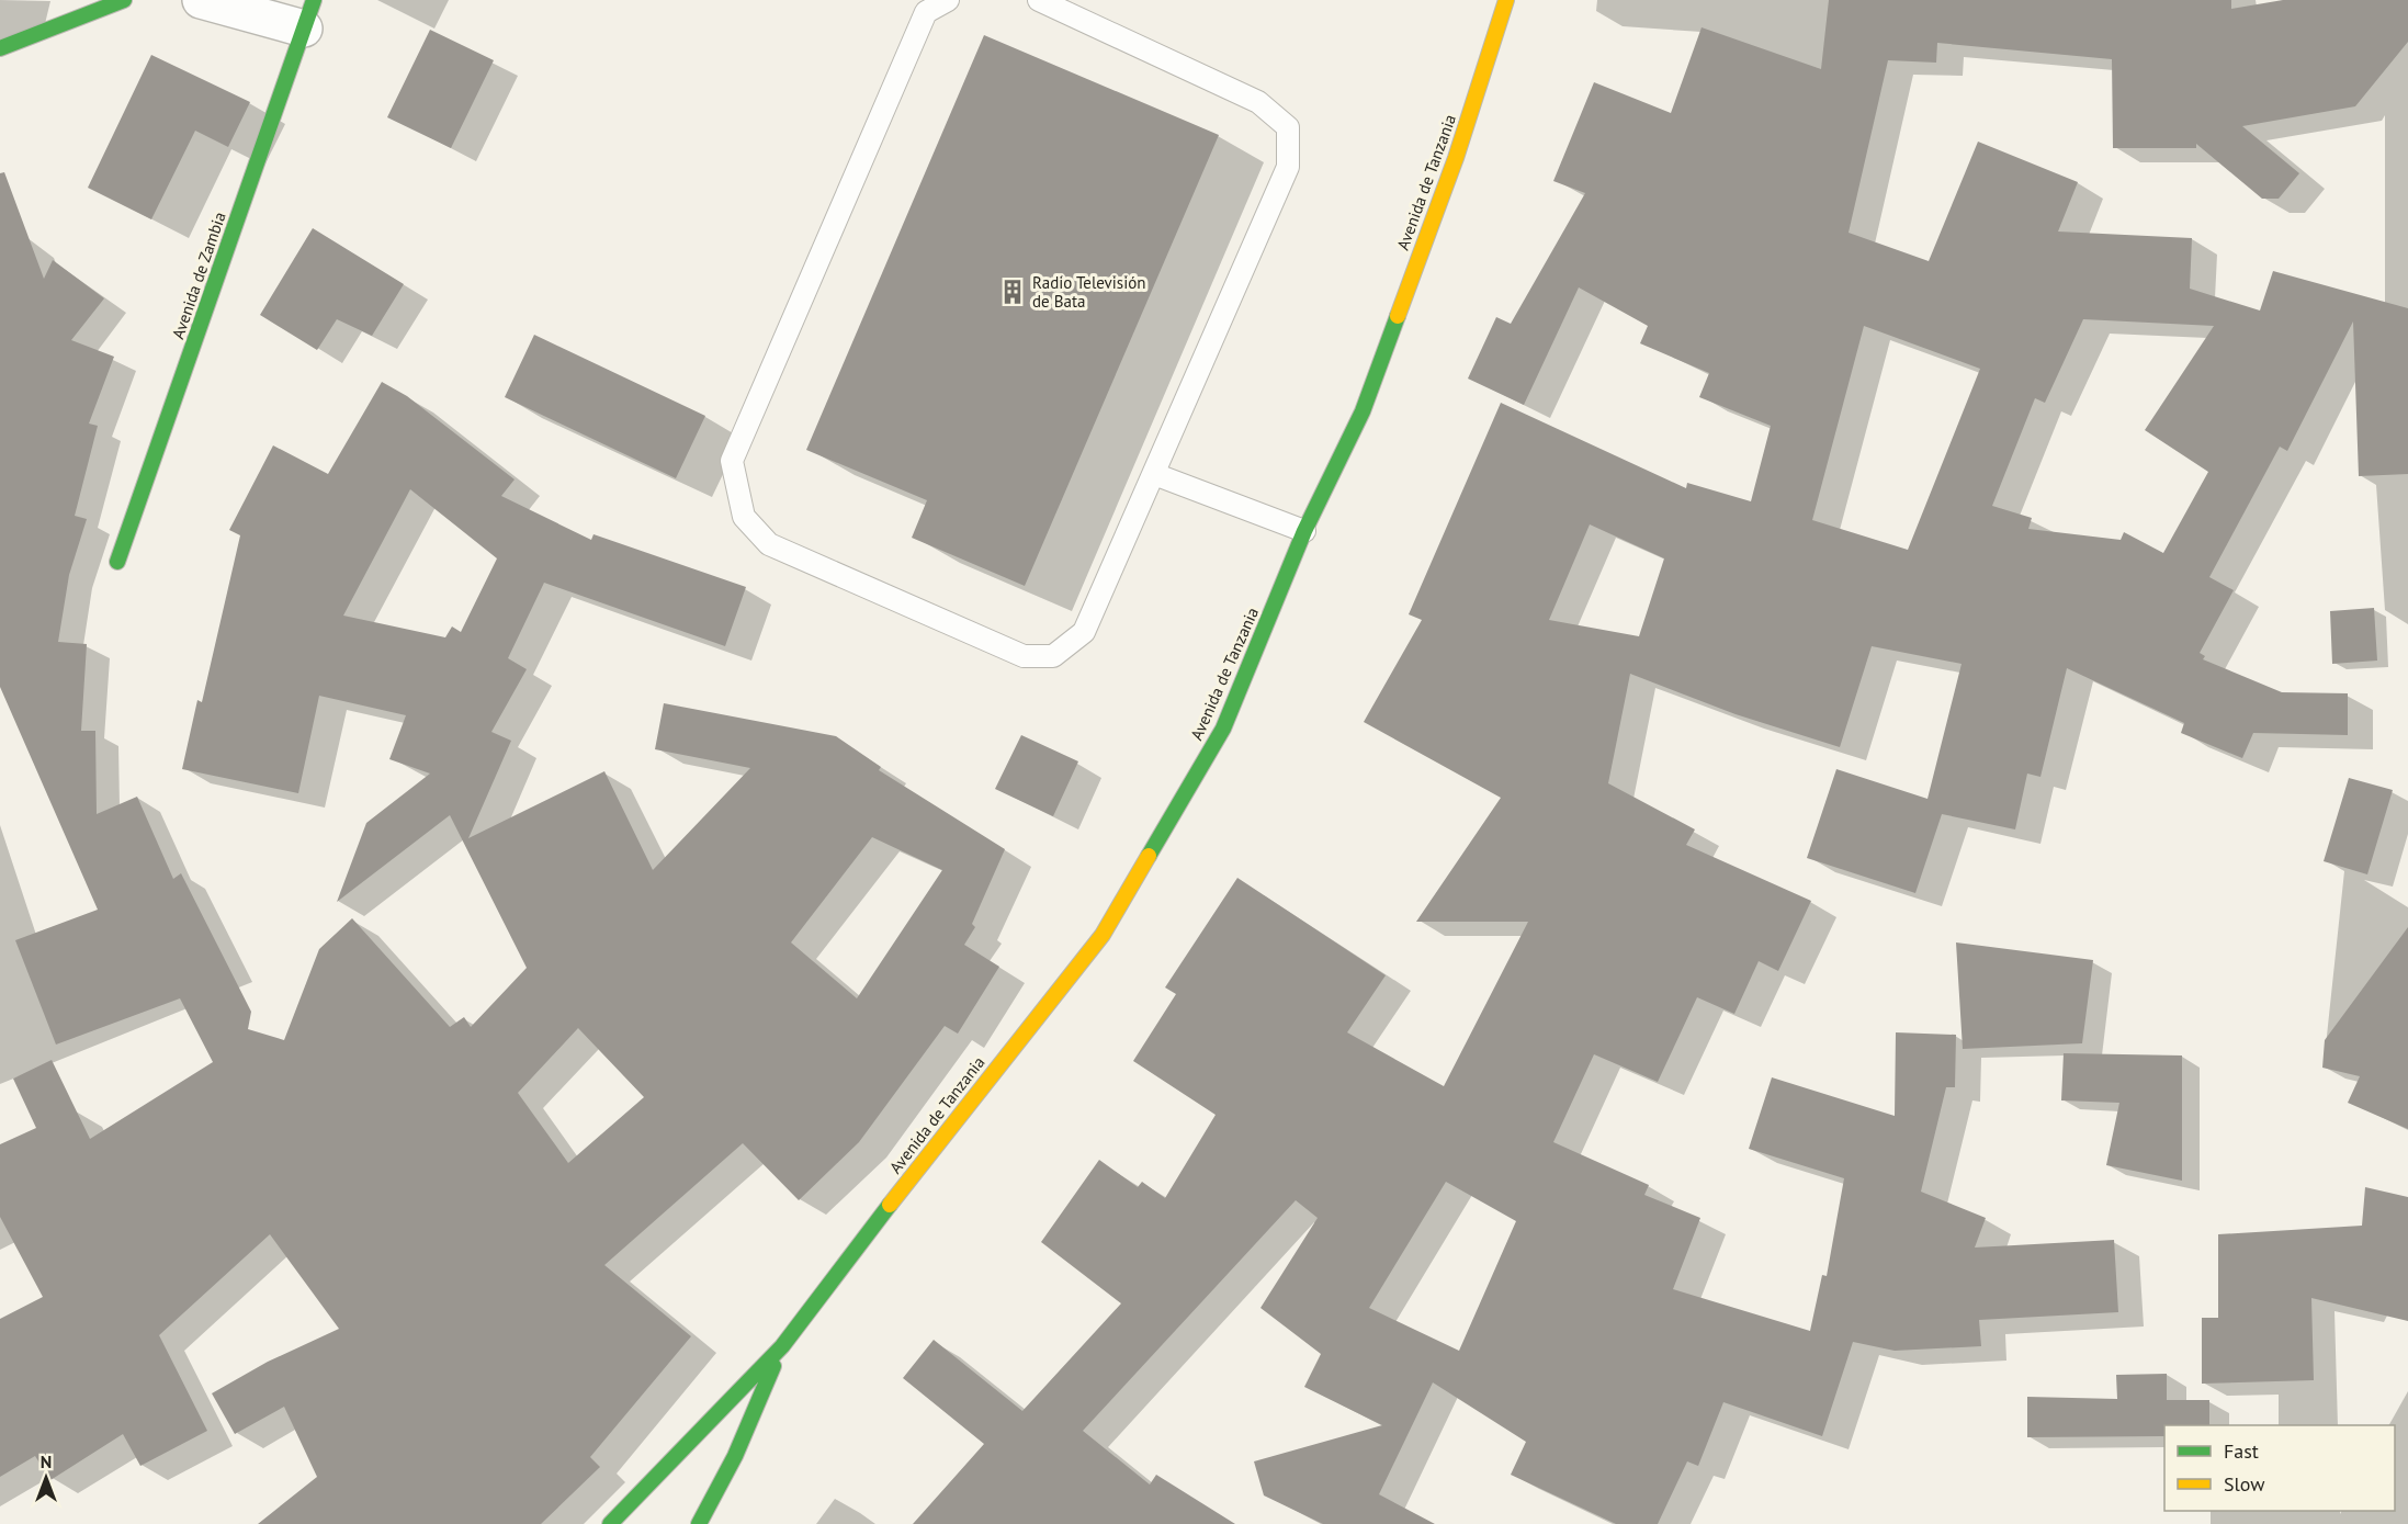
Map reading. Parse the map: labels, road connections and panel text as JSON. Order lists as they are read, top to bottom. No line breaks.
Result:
{"streets":{"main road":["Avenida de Tanzania","Avenida de Zambia"]},"places":{"building":["Radio Televisión de Bata"]},"legend":["Fast","Slow"],"north":"top"}
